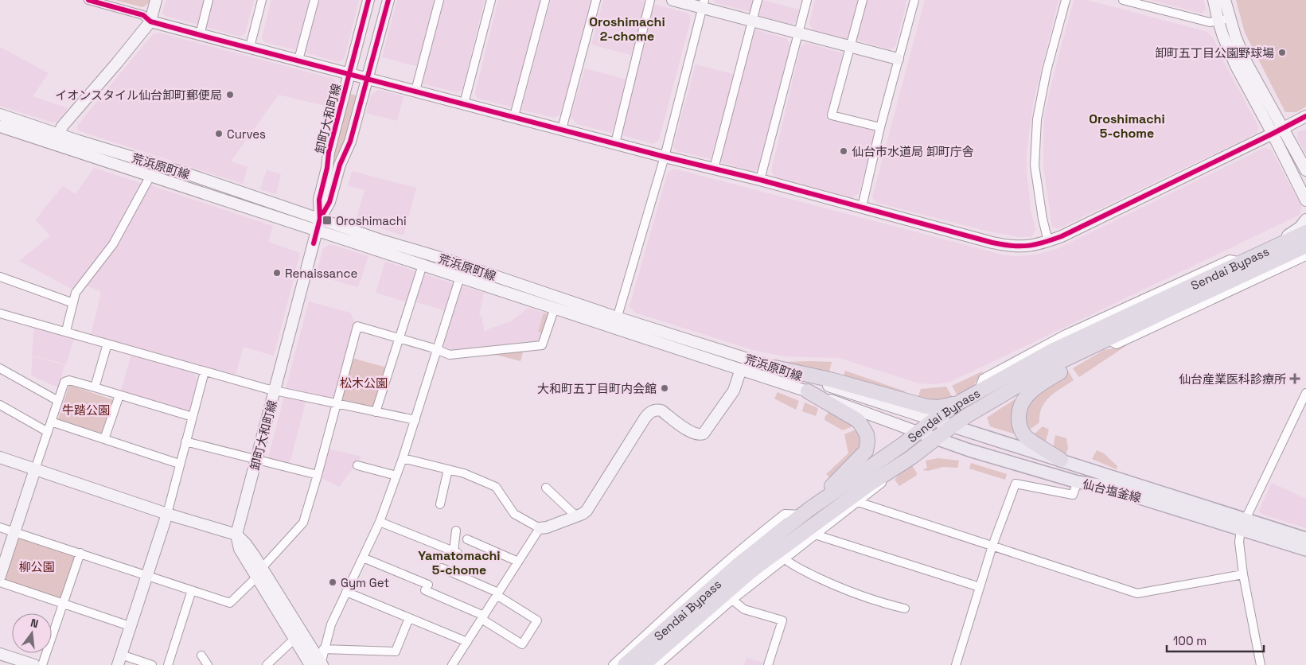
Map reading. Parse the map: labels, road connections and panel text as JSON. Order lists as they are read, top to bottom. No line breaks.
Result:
{"streets":{"highway":["Sendai Bypass"],"main road":["仙台塩釜線"],"street":["卸町大和町線","荒浜原町線"]},"crossings":[["卸町大和町線","荒浜原町線"],["荒浜原町線","Sendai Bypass"],["荒浜原町線","仙台塩釜線"],["Sendai Bypass","仙台塩釜線"]],"districts":["Oroshimachi 2-chome","Oroshimachi 5-chome","Yamatomachi 5-chome"],"parks":["松木公園","牛踏公園","柳公園"],"places":{"other":["卸町五丁目公園野球場","イオンスタイル仙台卸町郵便局","Curves","仙台市水道局 卸町庁舎","Renaissance","大和町五丁目町内会館","Gym Get"],"transit":["Oroshimachi"],"health":["仙台産業医科診療所"]},"scale_bar":"100 m","north":"top"}
